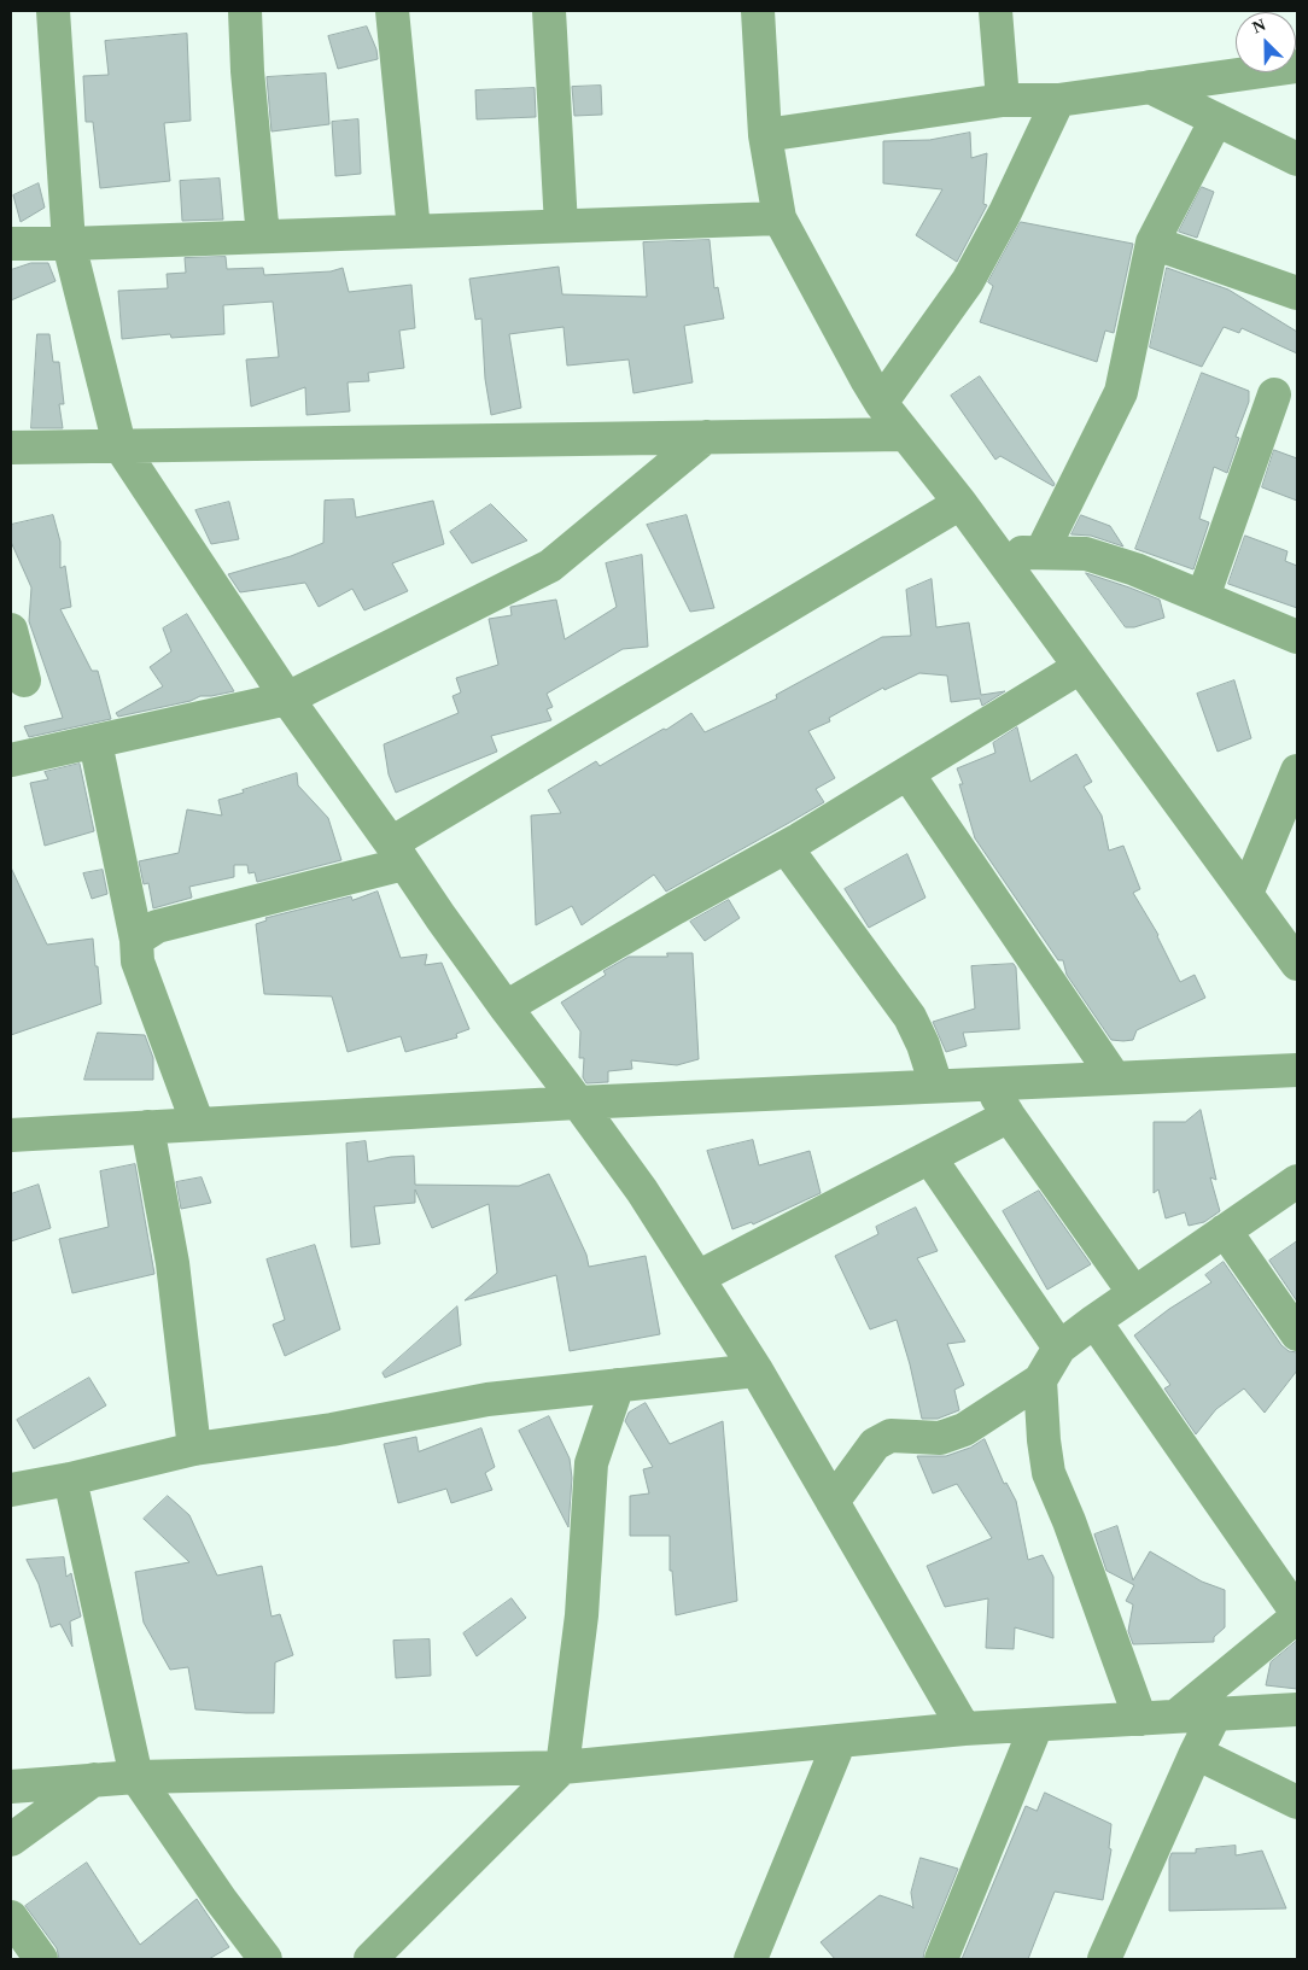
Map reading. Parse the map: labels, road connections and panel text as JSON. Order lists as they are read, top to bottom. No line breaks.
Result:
{"north":"top left"}
